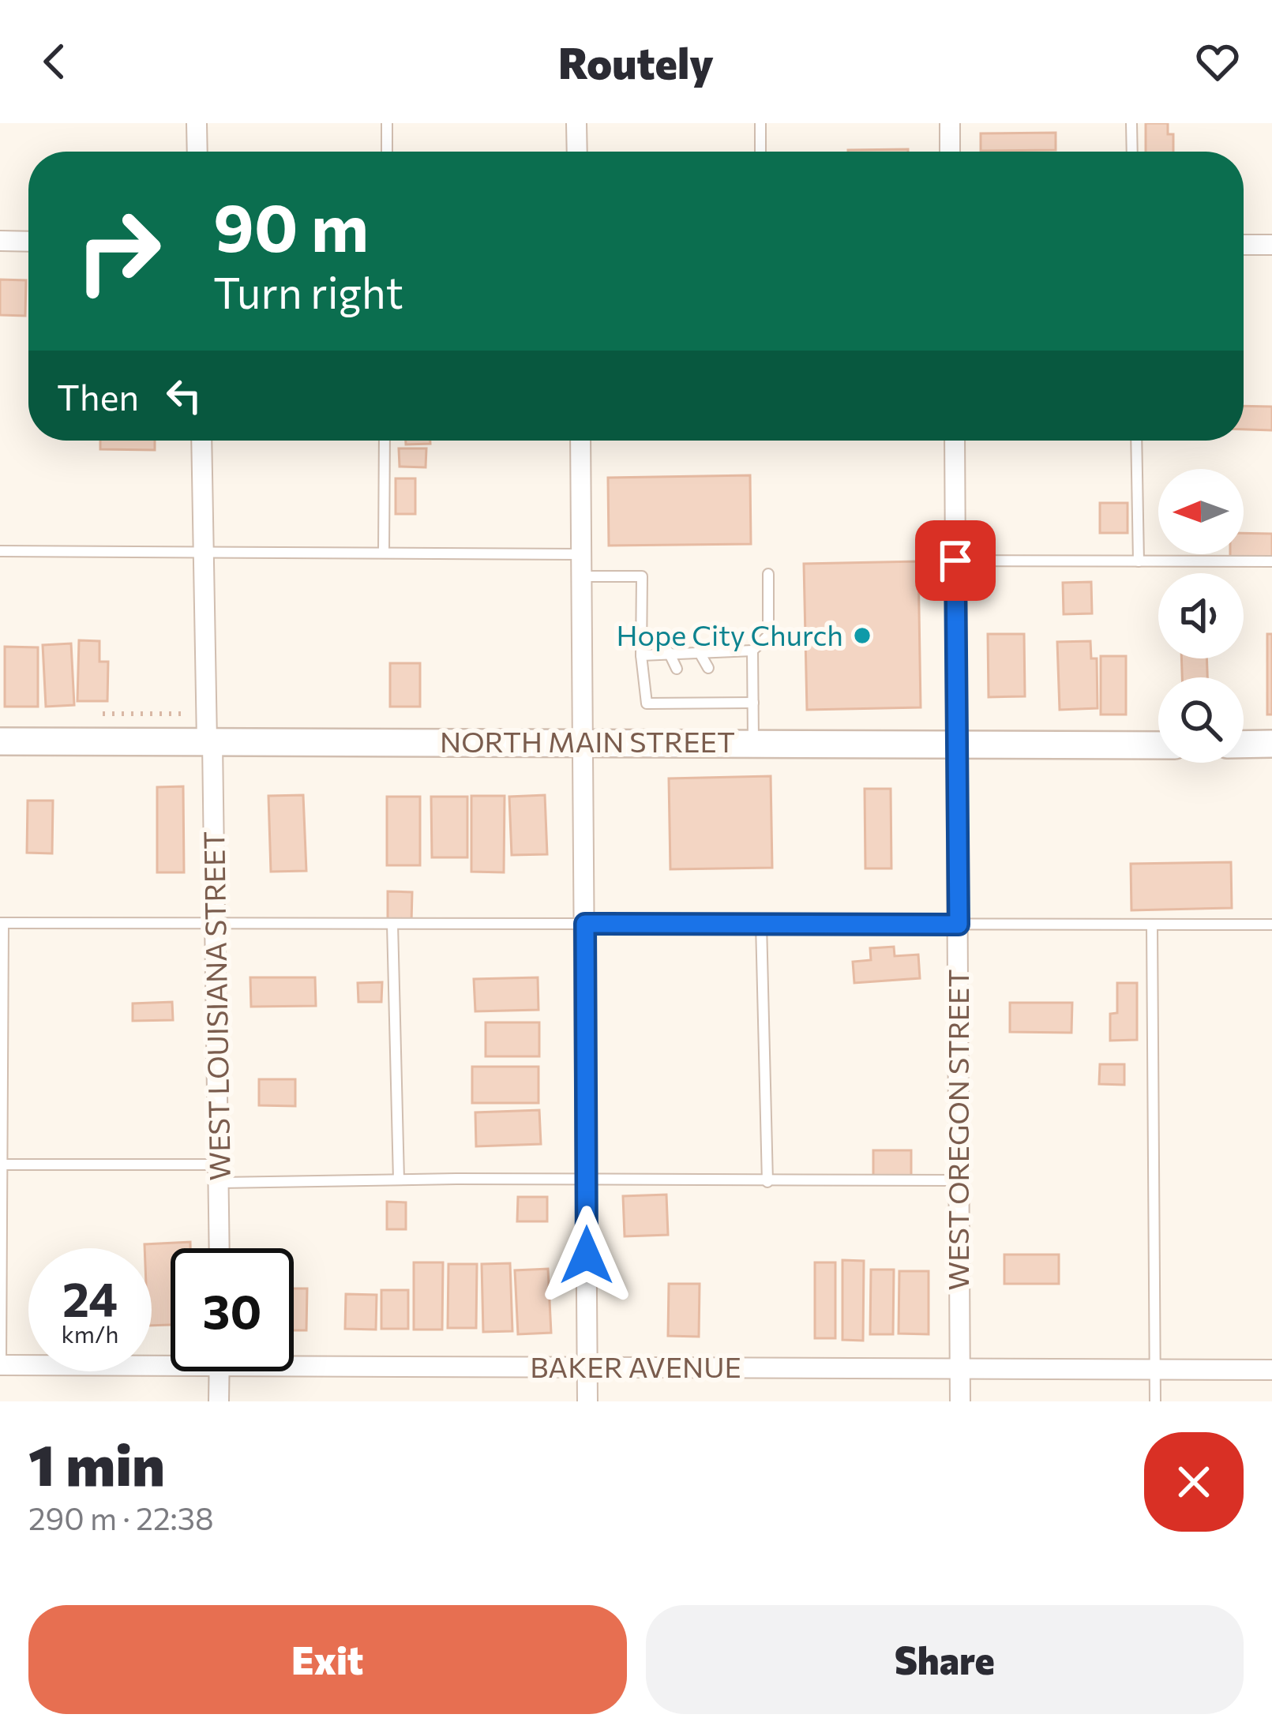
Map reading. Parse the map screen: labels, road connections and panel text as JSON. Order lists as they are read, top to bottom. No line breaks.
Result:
{"streets":{"street":["NORTH MAIN STREET","WEST LOUISIANA STREET","WEST OREGON STREET","BAKER AVENUE"]},"crossings":[["NORTH MAIN STREET","WEST LOUISIANA STREET"],["NORTH MAIN STREET","WEST OREGON STREET"],["WEST OREGON STREET","BAKER AVENUE"]],"places":["Hope City Church"],"north":"left","page":{"header":"Routely","turn":["90 m","Turn right"],"then":"Then","speed":"24 km/h","limit":"30","heading":["1 min","290 m · 22:38"],"buttons":["Exit","Share"]}}
